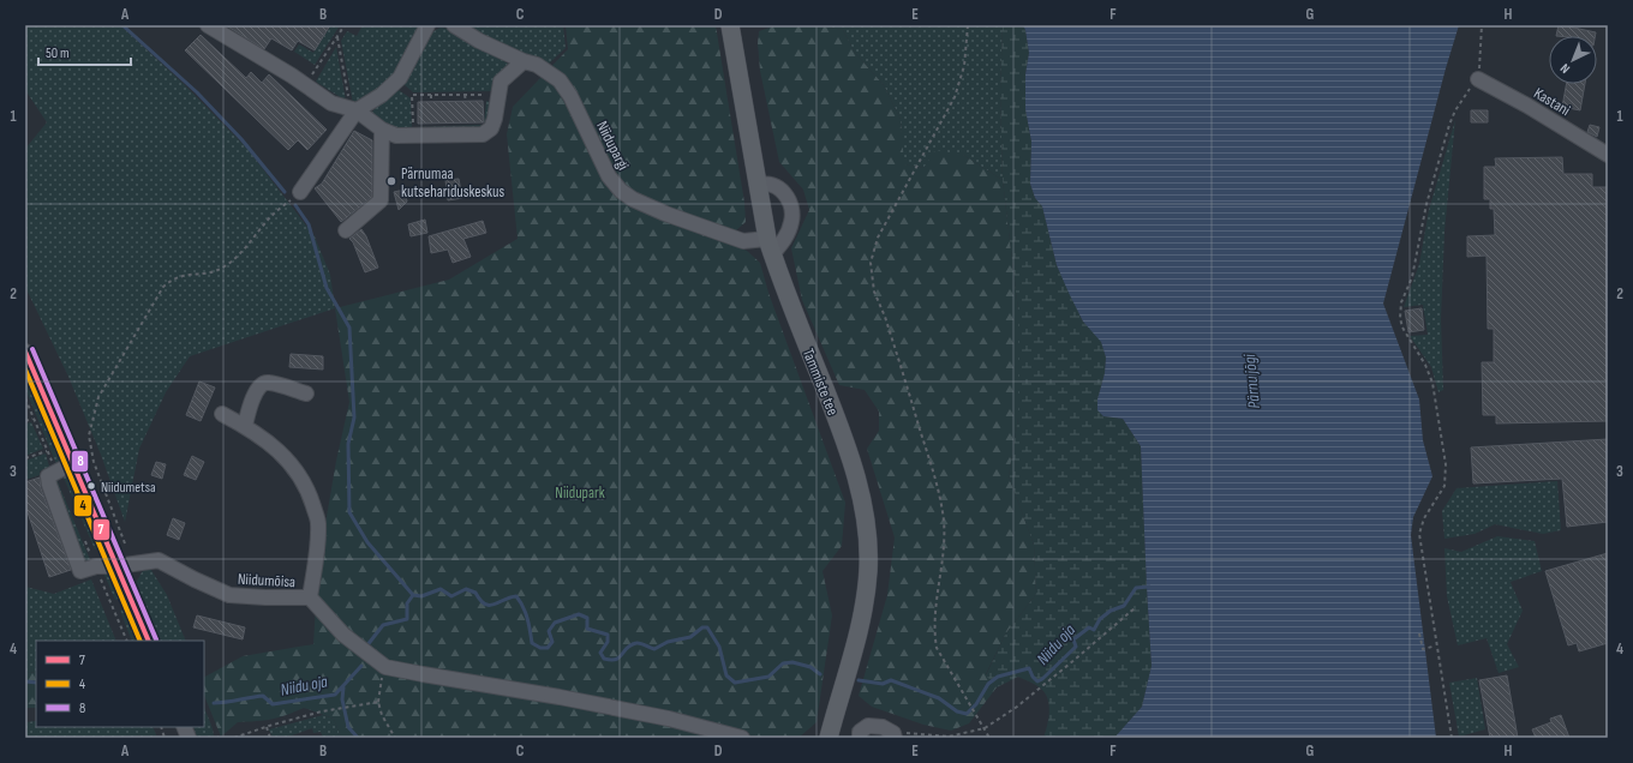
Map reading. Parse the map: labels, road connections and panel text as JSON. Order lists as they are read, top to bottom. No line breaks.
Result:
{"streets":{"main road":["Tammiste tee"],"street":["Kastani","Niidupargi","Niidumõisa"]},"crossings":[["Niidupargi","Tammiste tee"]],"water":["Pärnu jõgi","Niidu oja"],"parks":["Niidupark"],"places":["Pärnumaa kutsehariduskeskus","Niidumetsa"],"lines":["transit line 8","transit line 7","transit line 4"],"legend":["7","4","8"],"scale_bar":"50 m","north":"bottom left","grid":{"columns":["A","B","C","D","E","F","G","H"],"rows":["1","2","3","4"]}}
